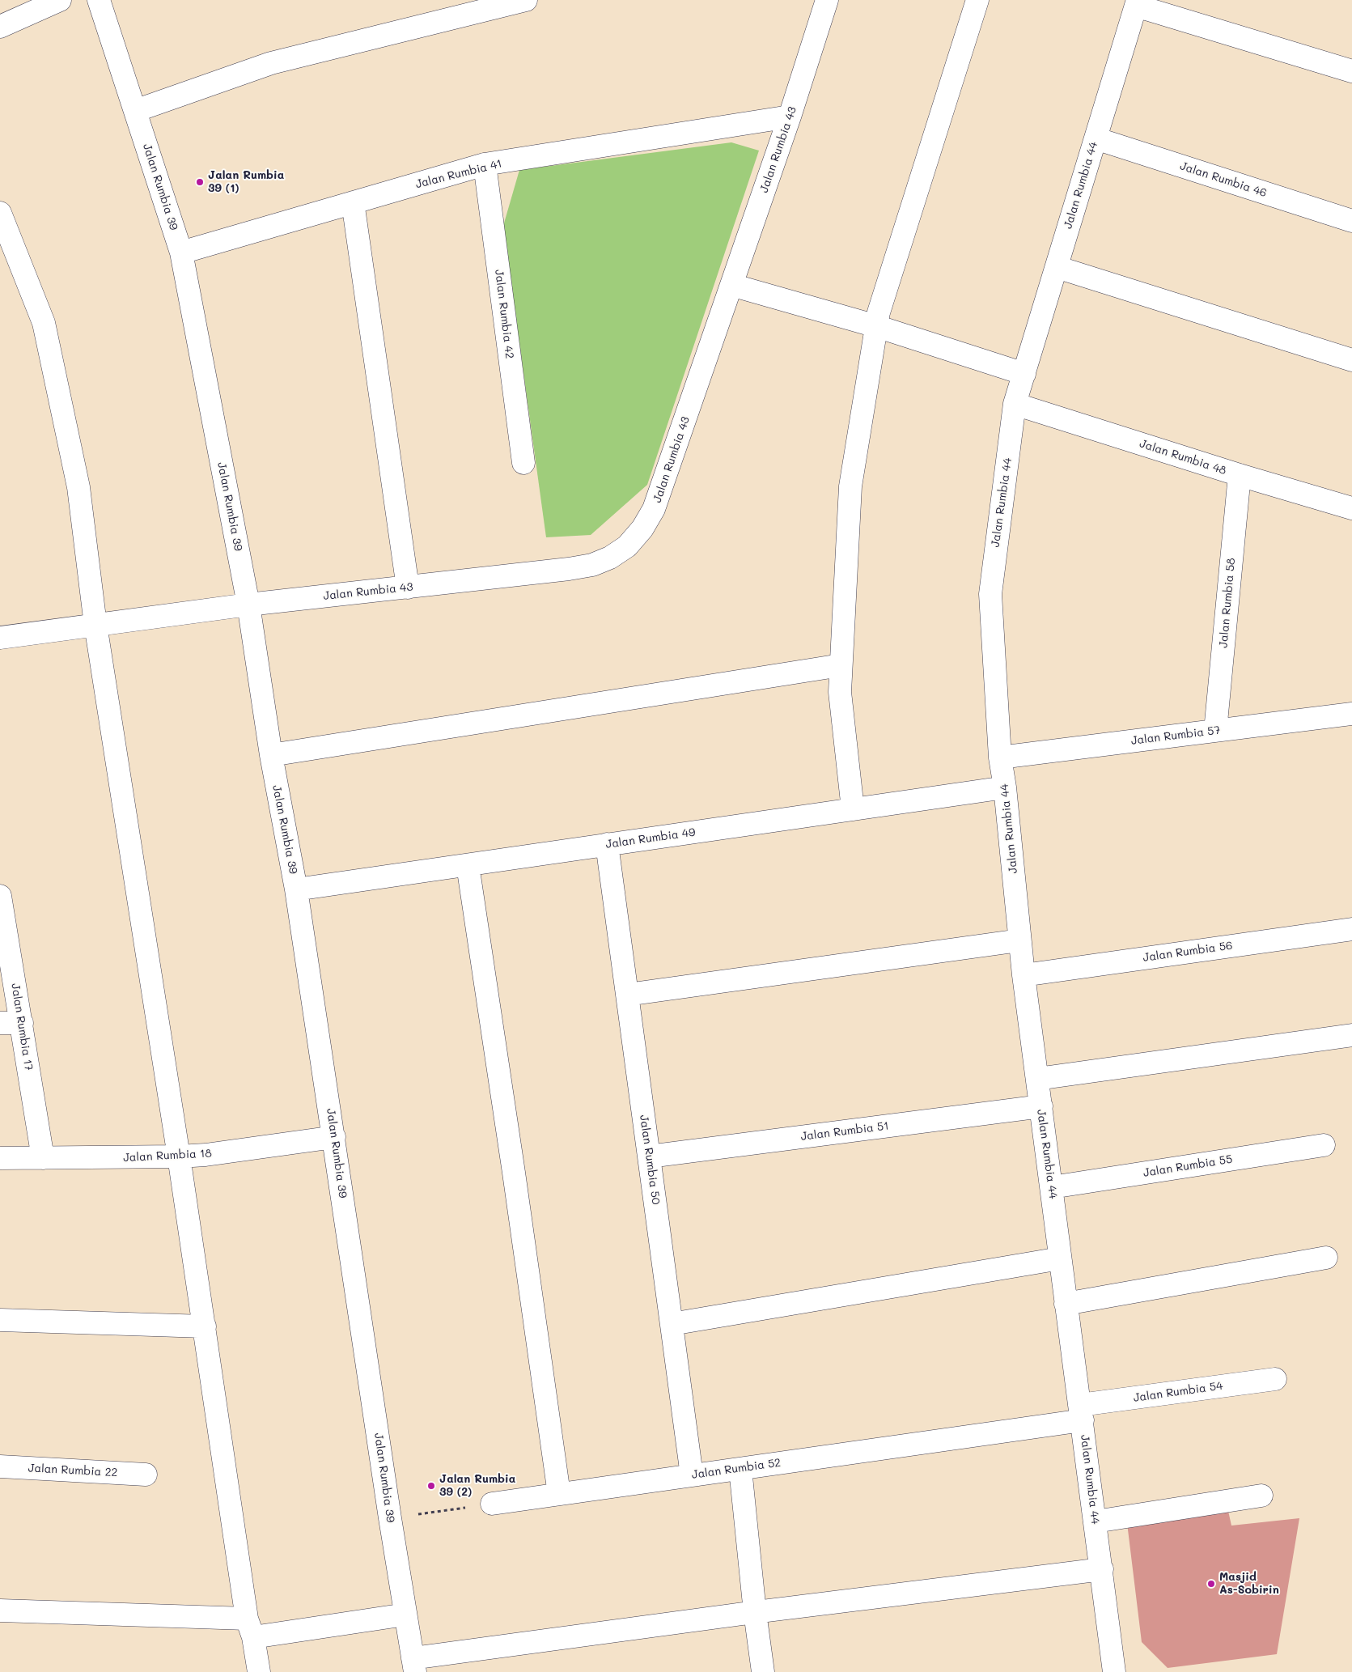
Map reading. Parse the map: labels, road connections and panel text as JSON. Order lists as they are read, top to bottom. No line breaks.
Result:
{"streets":{"street":["Jalan Rumbia 43","Jalan Rumbia 41","Jalan Rumbia 46","Jalan Rumbia 44","Jalan Rumbia 39","Jalan Rumbia 42","Jalan Rumbia 48","Jalan Rumbia 58","Jalan Rumbia 57","Jalan Rumbia 49","Jalan Rumbia 56","Jalan Rumbia 17","Jalan Rumbia 51","Jalan Rumbia 18","Jalan Rumbia 50","Jalan Rumbia 55","Jalan Rumbia 54","Jalan Rumbia 52","Jalan Rumbia 22"]},"crossings":[["Jalan Rumbia 43","Jalan Rumbia 41"],["Jalan Rumbia 43","Jalan Rumbia 39"],["Jalan Rumbia 41","Jalan Rumbia 39"],["Jalan Rumbia 41","Jalan Rumbia 42"],["Jalan Rumbia 46","Jalan Rumbia 44"],["Jalan Rumbia 44","Jalan Rumbia 48"],["Jalan Rumbia 44","Jalan Rumbia 57"],["Jalan Rumbia 44","Jalan Rumbia 49"],["Jalan Rumbia 44","Jalan Rumbia 56"],["Jalan Rumbia 44","Jalan Rumbia 51"],["Jalan Rumbia 44","Jalan Rumbia 55"],["Jalan Rumbia 44","Jalan Rumbia 54"],["Jalan Rumbia 44","Jalan Rumbia 52"],["Jalan Rumbia 39","Jalan Rumbia 49"],["Jalan Rumbia 39","Jalan Rumbia 18"],["Jalan Rumbia 48","Jalan Rumbia 58"],["Jalan Rumbia 58","Jalan Rumbia 57"],["Jalan Rumbia 49","Jalan Rumbia 50"],["Jalan Rumbia 17","Jalan Rumbia 18"],["Jalan Rumbia 51","Jalan Rumbia 50"],["Jalan Rumbia 50","Jalan Rumbia 52"],["Jalan Rumbia 54","Jalan Rumbia 52"]],"places":["Jalan Rumbia 39 (1)","Jalan Rumbia 39 (2)","Masjid As-Sobirin"]}
